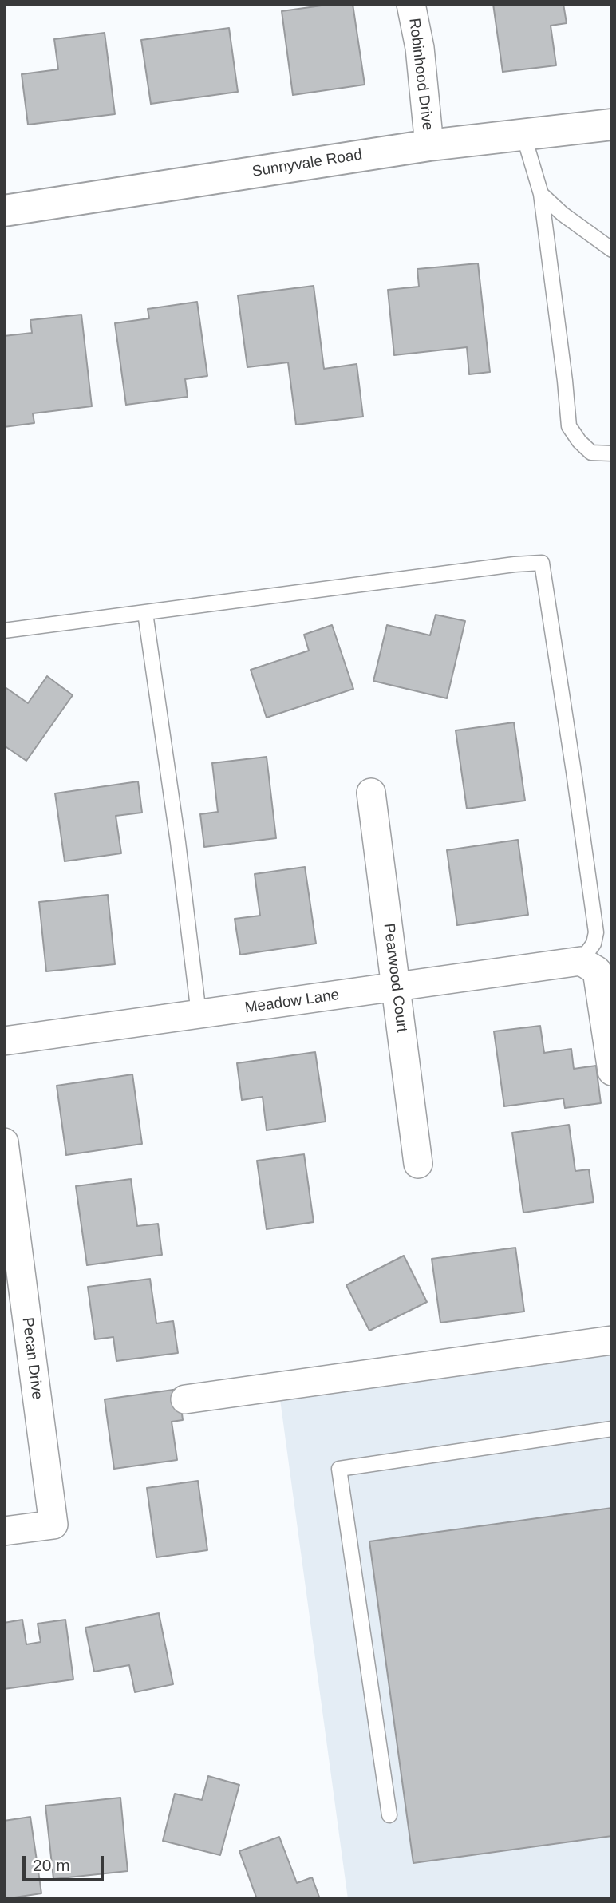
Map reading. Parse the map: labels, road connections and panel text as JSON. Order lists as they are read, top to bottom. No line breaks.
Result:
{"streets":{"street":["Robinhood Drive","Sunnyvale Road","Pearwood Court","Meadow Lane","Pecan Drive"]},"crossings":[["Robinhood Drive","Sunnyvale Road"],["Pearwood Court","Meadow Lane"]],"scale_bar":"20 m"}
